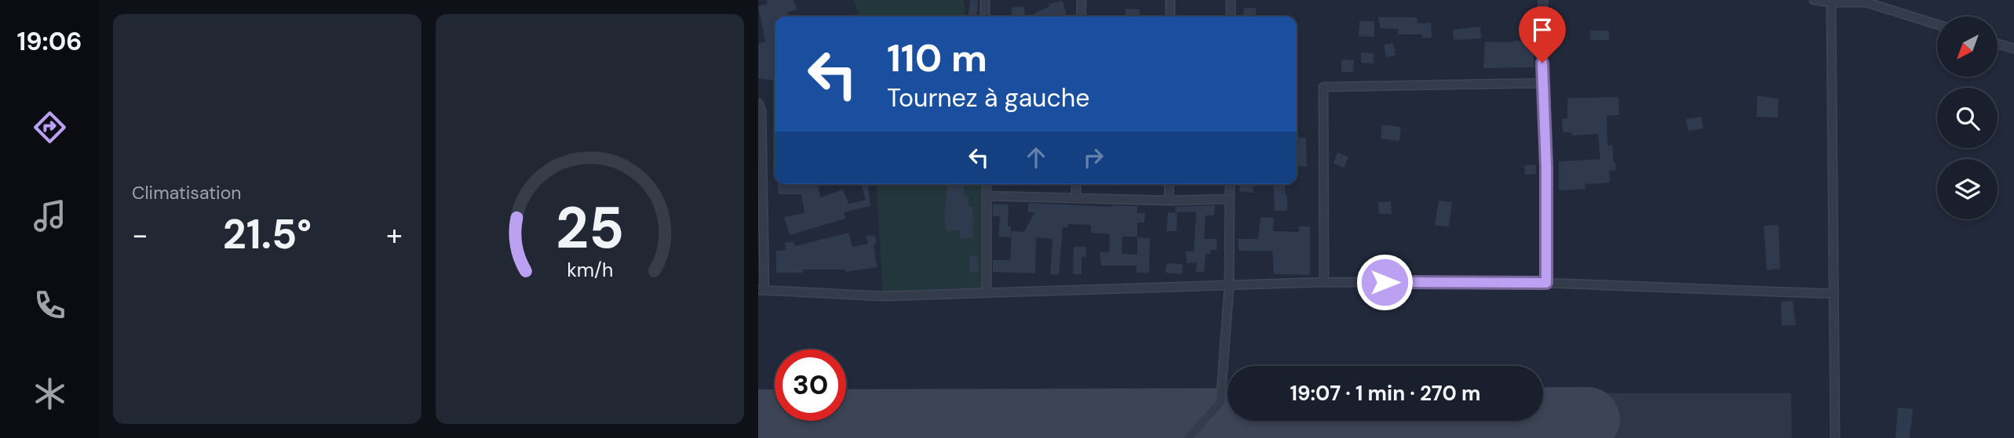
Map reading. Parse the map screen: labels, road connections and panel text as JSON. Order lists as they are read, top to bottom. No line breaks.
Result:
{"north":"bottom left","page":{"tabs":"19:06","tile":"Climatisation","turn":["110 m","Tournez à gauche"],"heat":["−","21.5°","+"],"limit":"30","trip":"19:07 · 1 min · 270 m","gauge":["25","km/h"]}}
